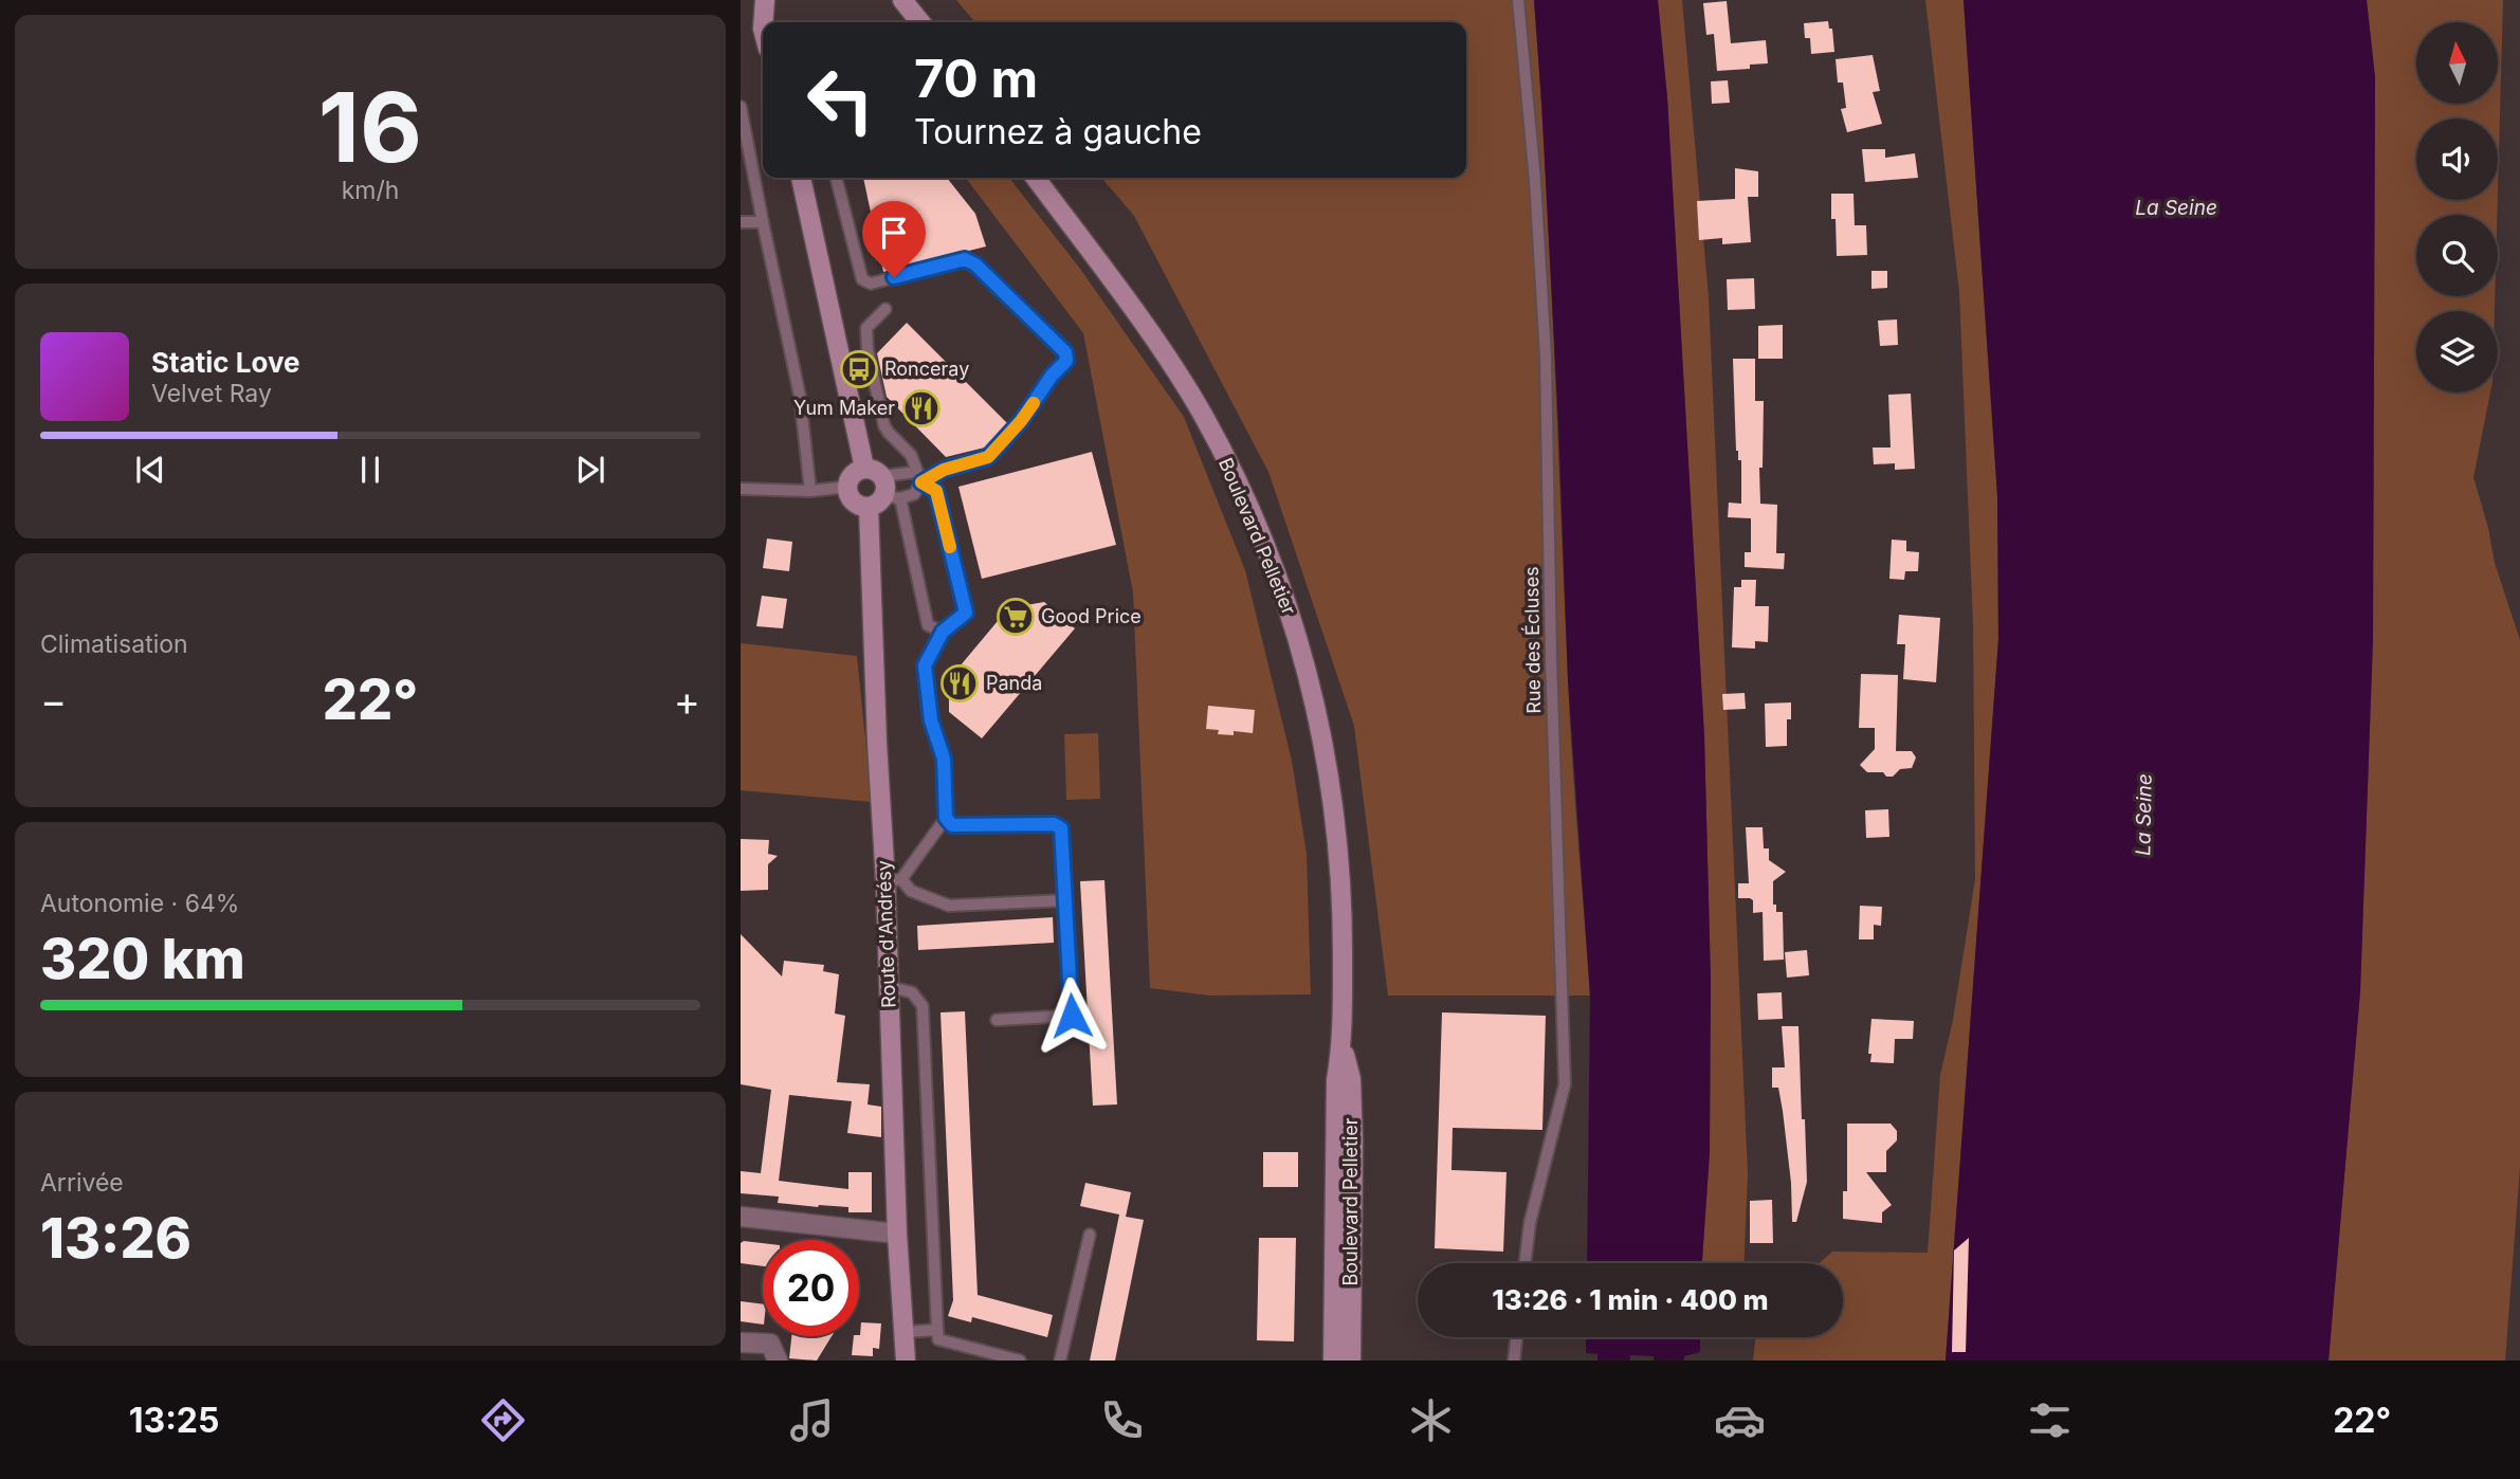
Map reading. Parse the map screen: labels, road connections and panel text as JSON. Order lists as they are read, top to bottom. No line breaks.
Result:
{"streets":{"main road":["Boulevard Pelletier","Route d'Andrésy"],"lane":["Rue des Écluses"]},"water":["La Seine"],"places":{"bus stop":["Ronceray"],"restaurant":["Yum Maker","Panda"],"supermarket":["Good Price"]},"north":"top","page":{"tile":[["16","km/h"],"Climatisation",["Autonomie · 64%","320 km"],["Arrivée","13:26"]],"turn":["70 m","Tournez à gauche"],"song":["Static Love","Velvet Ray"],"heat":["−","22°","+"],"limit":"20","trip":"13:26 · 1 min · 400 m","tabs":["13:25","22°"]}}
